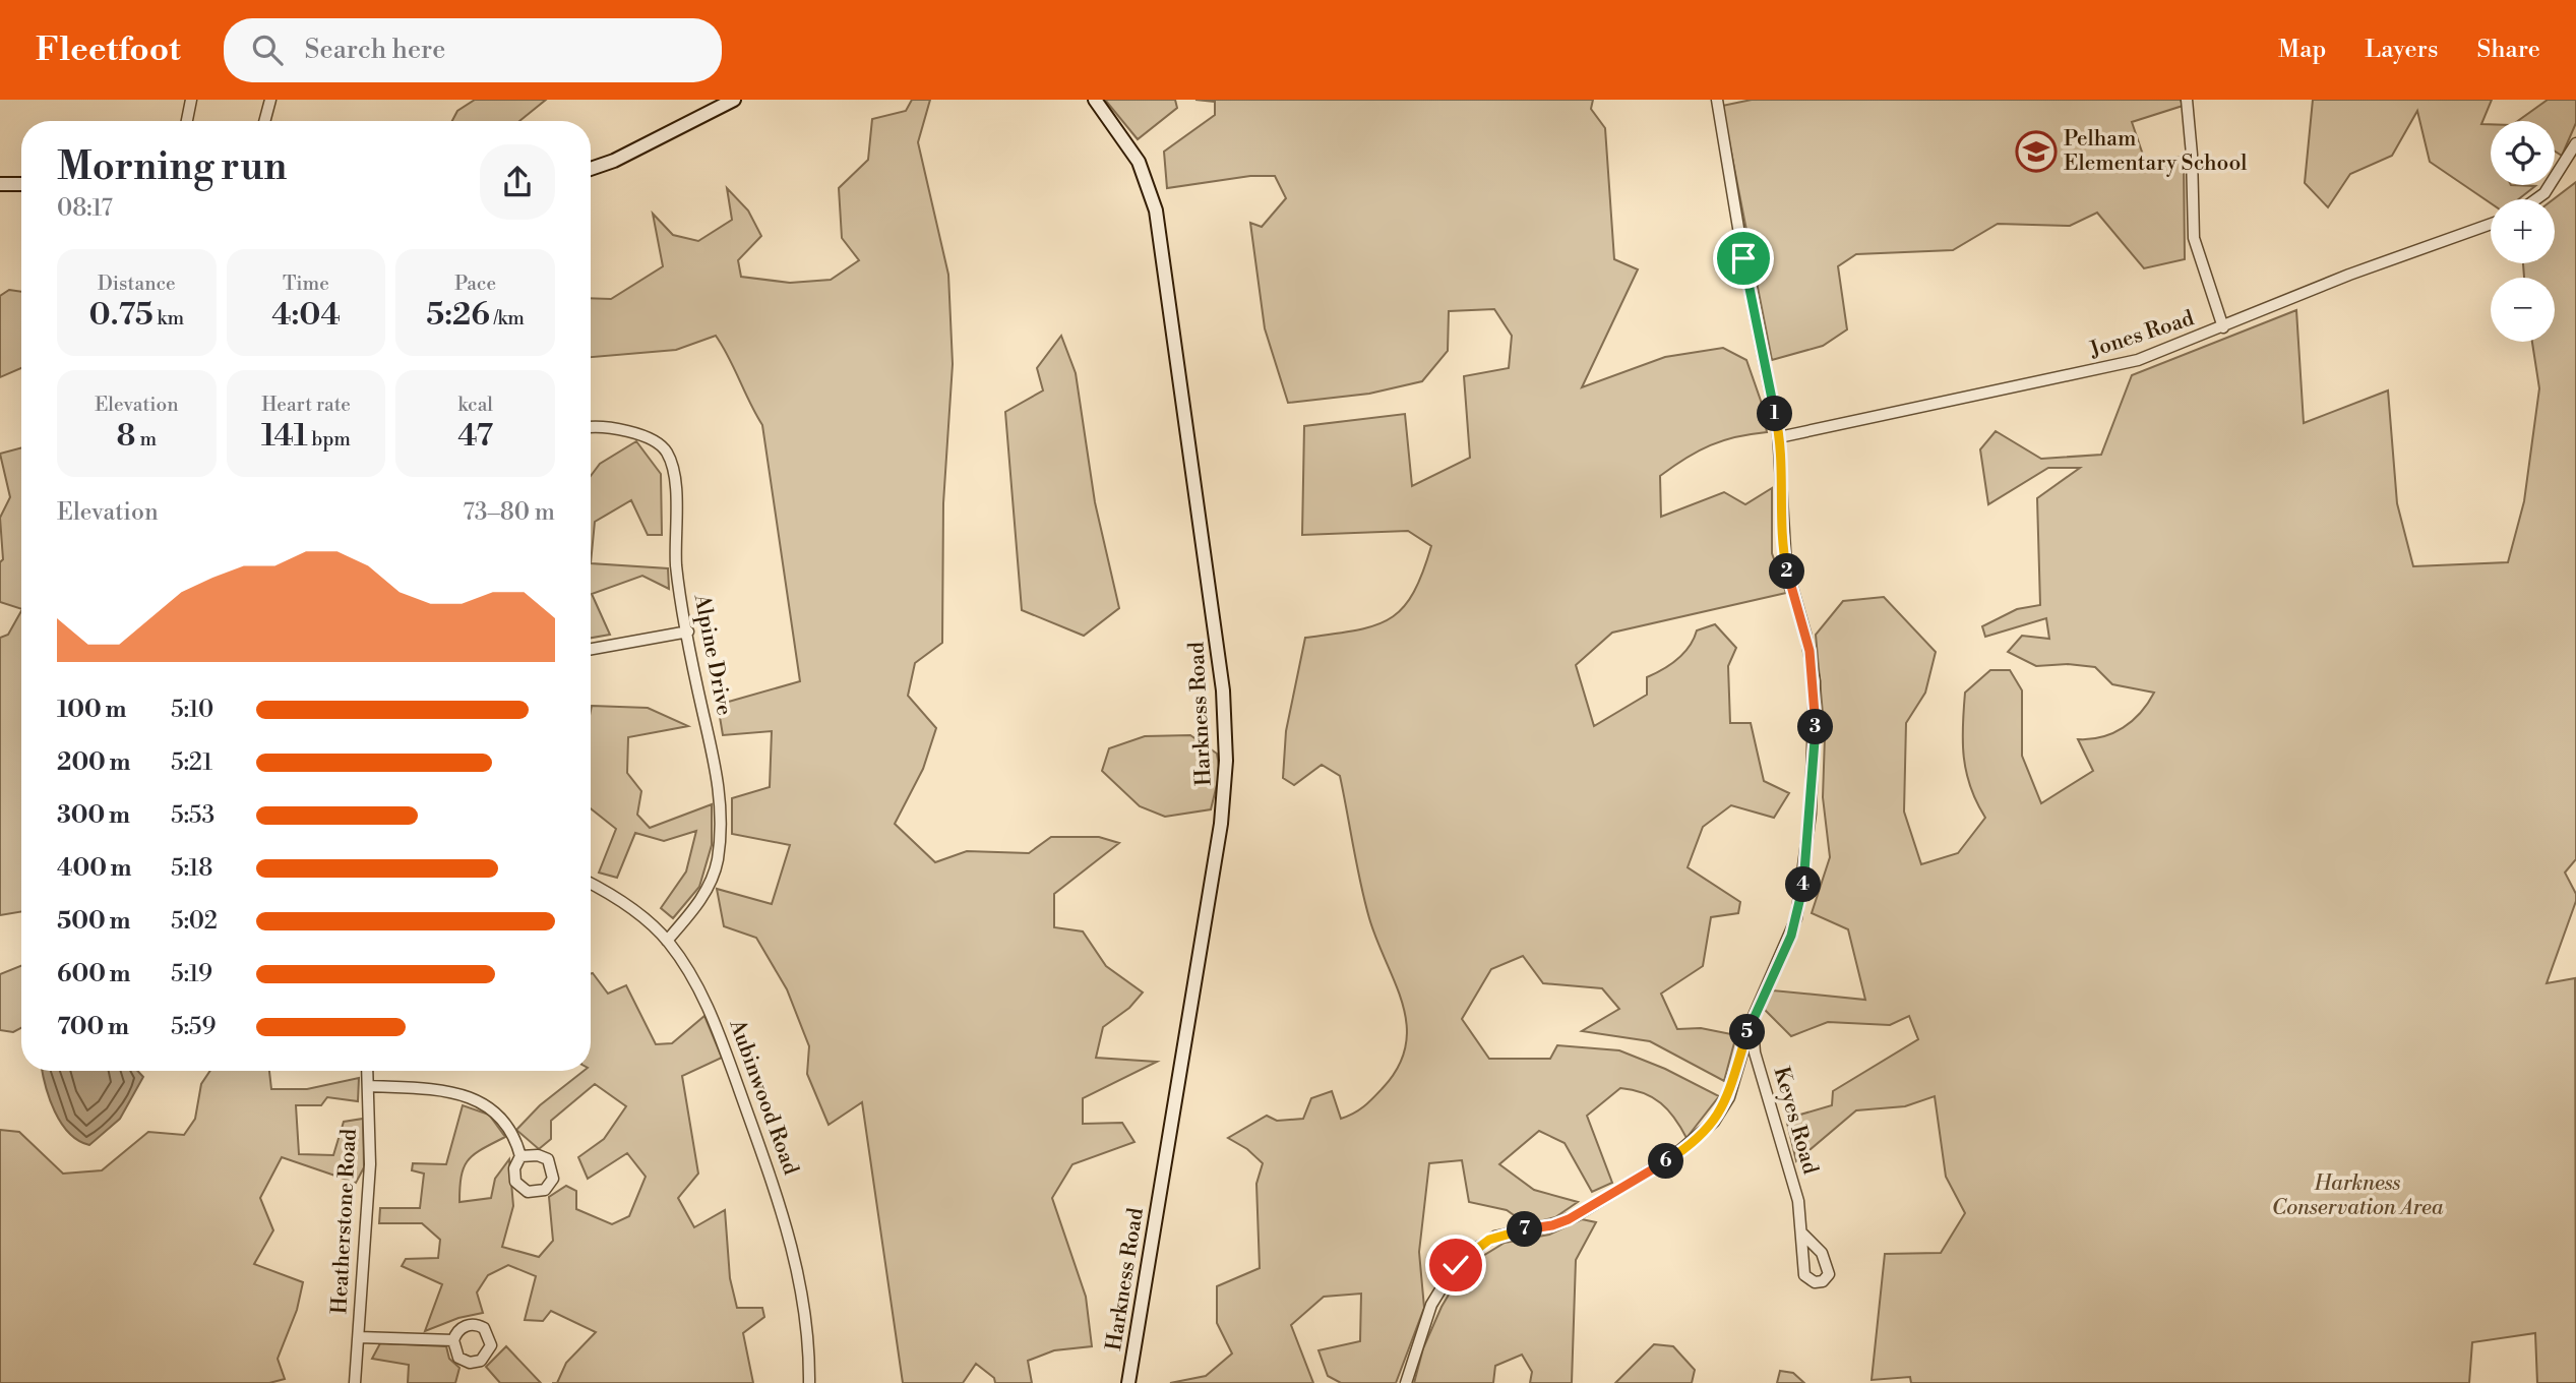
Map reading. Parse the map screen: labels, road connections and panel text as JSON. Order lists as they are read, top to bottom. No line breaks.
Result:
{"streets":{"main road":["Harkness Road"],"street":["Jones Road","Alpine Drive","Aubinwood Road","Keyes Road","Heatherstone Road"]},"crossings":[["Alpine Drive","Aubinwood Road"]],"parks":["Harkness Conservation Area"],"places":{"school or university":["Pelham Elementary School"]},"page":{"header":"Fleetfoot","search":"Search here","nav":["Map","Layers","Share"],"map_buttons":["+","−"],"heading":["Morning run","08:17"],"stats":[["Distance","0.75 km"],["Time","4:04"],["Pace","5:26 /km"],["Elevation","8 m"],["Heart rate","141 bpm"],["kcal","47"]],"pins":["1","2","3","4","5","6","7"],"chart":["Elevation","73–80 m"],"list":[{"name":"100 m","note":"5:10"},{"name":"200 m","note":"5:21"},{"name":"300 m","note":"5:53"},{"name":"400 m","note":"5:18"},{"name":"500 m","note":"5:02"},{"name":"600 m","note":"5:19"},{"name":"700 m","note":"5:59"}]}}
